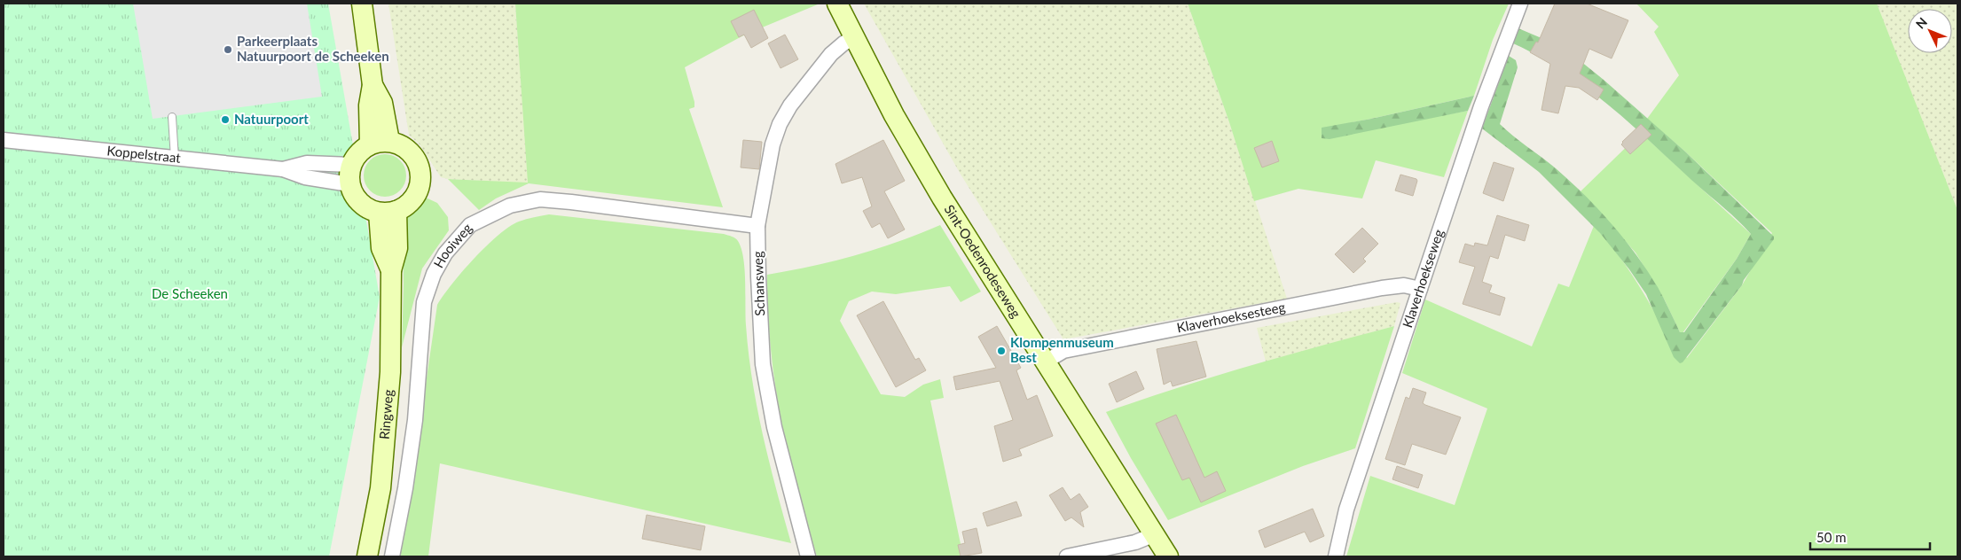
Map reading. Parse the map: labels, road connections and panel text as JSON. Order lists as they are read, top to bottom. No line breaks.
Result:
{"streets":{"main road":["Sint-Oedenrodeseweg","Ringweg"],"street":["Koppelstraat","Hooiweg","Klaverhoekseweg","Schansweg","Klaverhoeksesteeg"]},"crossings":[["Koppelstraat","Ringweg"],["Hooiweg","Schansweg"],["Sint-Oedenrodeseweg","Schansweg"],["Sint-Oedenrodeseweg","Klaverhoeksesteeg"],["Klaverhoekseweg","Klaverhoeksesteeg"]],"parks":["De Scheeken"],"places":["Parkeerplaats Natuurpoort de Scheeken","Natuurpoort","Klompenmuseum Best"],"scale_bar":"50 m","north":"top left"}
